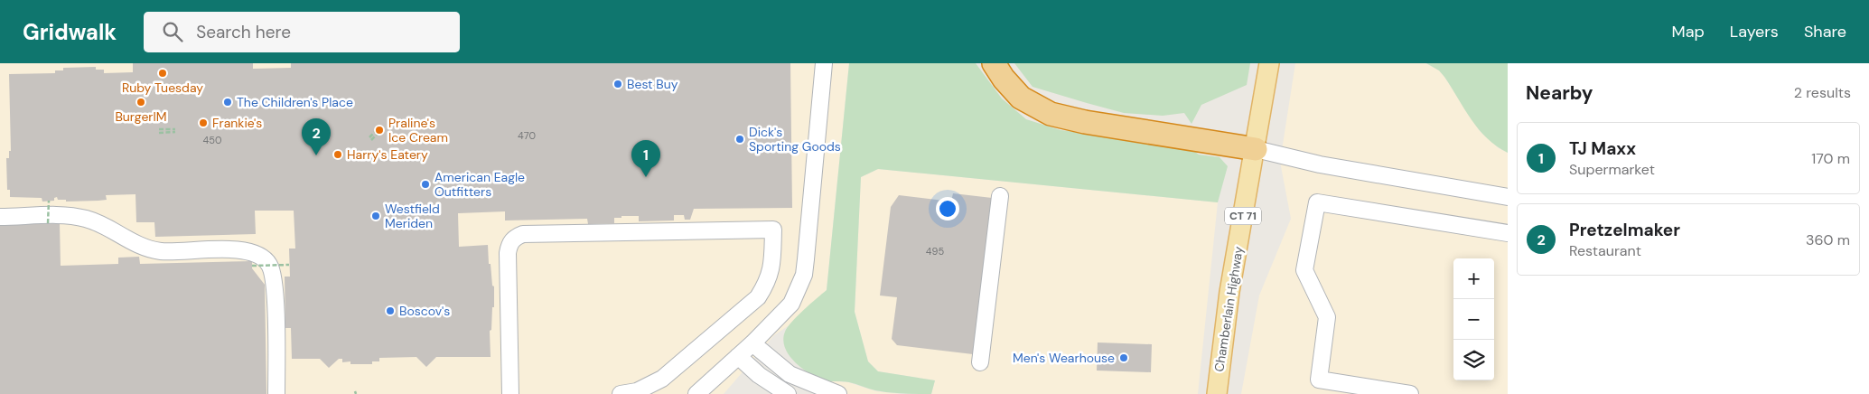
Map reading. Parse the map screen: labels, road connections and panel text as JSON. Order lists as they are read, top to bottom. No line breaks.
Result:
{"streets":{"main road":["CT 71","Chamberlain Highway"]},"places":["Ruby Tuesday","Best Buy","BurgerIM","The Children's Place","Frankie's","Praline's Ice Cream","Dick's Sporting Goods","Harry's Eatery","American Eagle Outfitters","Westfield Meriden","Boscov's","Men's Wearhouse"],"house_numbers":["470","450","495"],"page":{"header":"Gridwalk","search":"Search here","nav":["Map","Layers","Share"],"heading":["Nearby","2 results"],"pins":["2","1"],"list":[{"mark":"1","name":"TJ Maxx","note":"Supermarket","value":"170 m"},{"mark":"2","name":"Pretzelmaker","note":"Restaurant","value":"360 m"}],"map_buttons":["+","−"]}}
